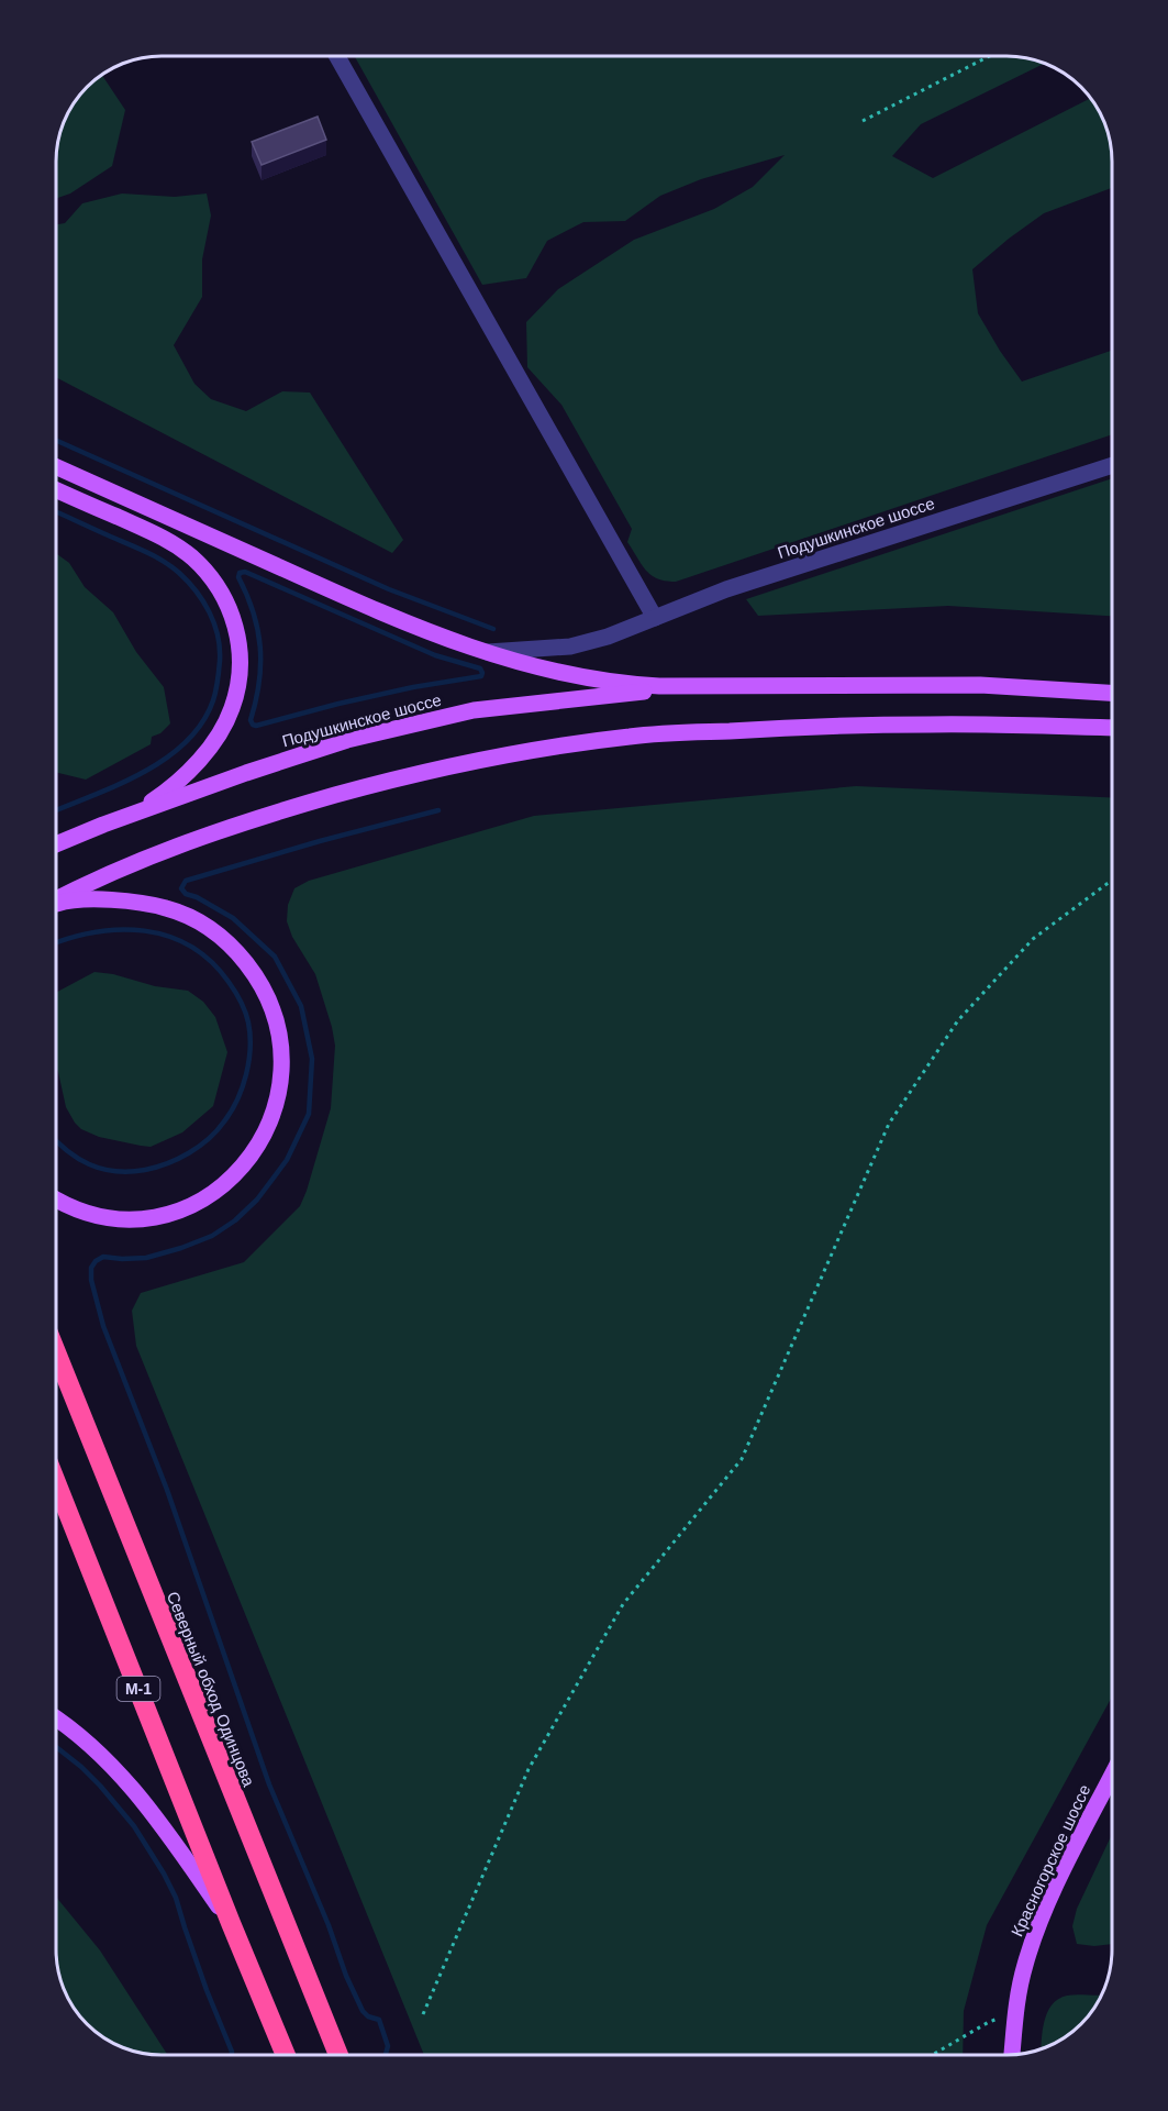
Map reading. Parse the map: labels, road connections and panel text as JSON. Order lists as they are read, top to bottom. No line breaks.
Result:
{"streets":{"highway":["М-1","Северный обход Одинцова"],"main road":["Подушкинское шоссе","Красногорское шоссе"]}}
